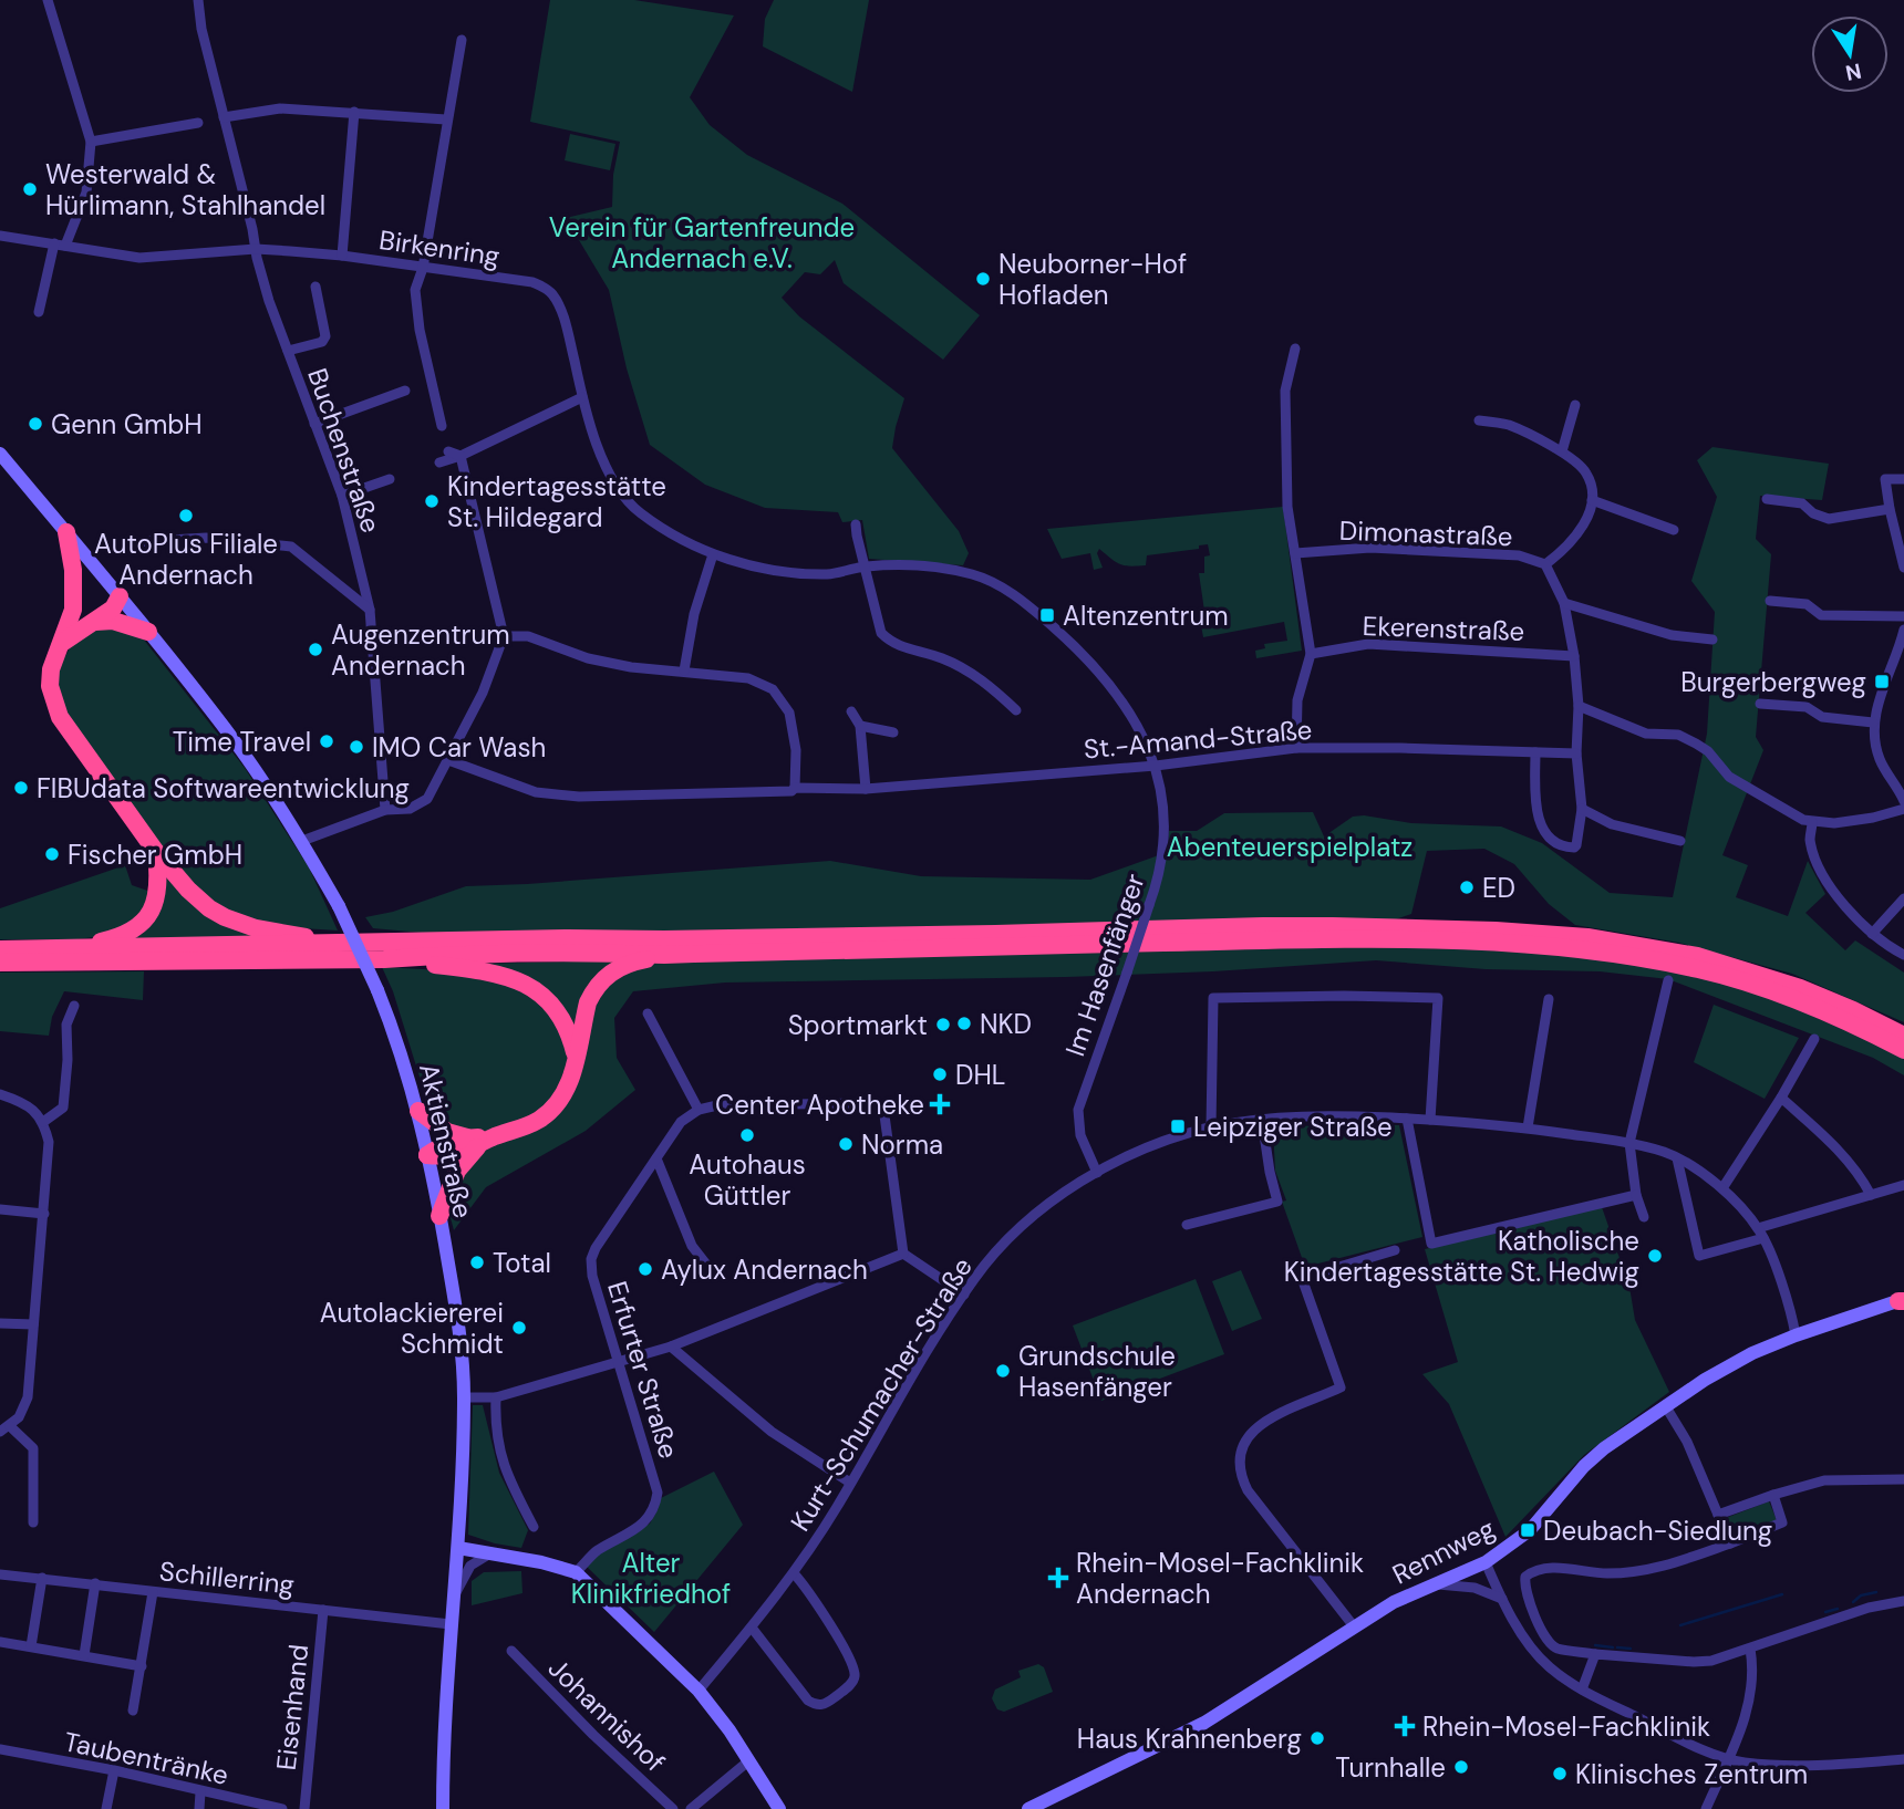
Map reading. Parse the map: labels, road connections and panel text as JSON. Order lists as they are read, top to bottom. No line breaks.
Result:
{"streets":{"street":["Birkenring","Buchenstraße","Dimonastraße","Ekerenstraße","St.-Amand-Straße","Im Hasenfänger","Aktienstraße","Erfurter Straße","Kurt-Schumacher-Straße","Rennweg","Schillerring","Eisenhand","Johannishof","Taubentränke"]},"crossings":[["Birkenring","Buchenstraße"],["Birkenring","Im Hasenfänger"],["Dimonastraße","Ekerenstraße"],["Dimonastraße","St.-Amand-Straße"],["St.-Amand-Straße","Im Hasenfänger"],["Im Hasenfänger","Kurt-Schumacher-Straße"],["Aktienstraße","Schillerring"],["Kurt-Schumacher-Straße","Rennweg"],["Schillerring","Eisenhand"]],"parks":["Verein für Gartenfreunde Andernach e.V.","Abenteuerspielplatz","Alter Klinikfriedhof"],"places":{"other":["Westerwald & Hürlimann, Stahlhandel","Neuborner-Hof Hofladen","Genn GmbH","Kindertagesstätte St. Hildegard","AutoPlus Filiale Andernach","Augenzentrum Andernach","Time Travel","IMO Car Wash","FIBUdata Softwareentwicklung","Fischer GmbH","ED","NKD","Sportmarkt","DHL","Autohaus Güttler","Norma","Katholische Kindertagesstätte St. Hedwig","Total","Aylux Andernach","Autolackiererei Schmidt","Grundschule Hasenfänger","Haus Krahnenberg","Turnhalle","Klinisches Zentrum"],"transit":["Altenzentrum","Burgerbergweg","Leipziger Straße","Deubach-Siedlung"],"health":["Center Apotheke","Rhein-Mosel-Fachklinik Andernach","Rhein-Mosel-Fachklinik"]},"north":"bottom"}
